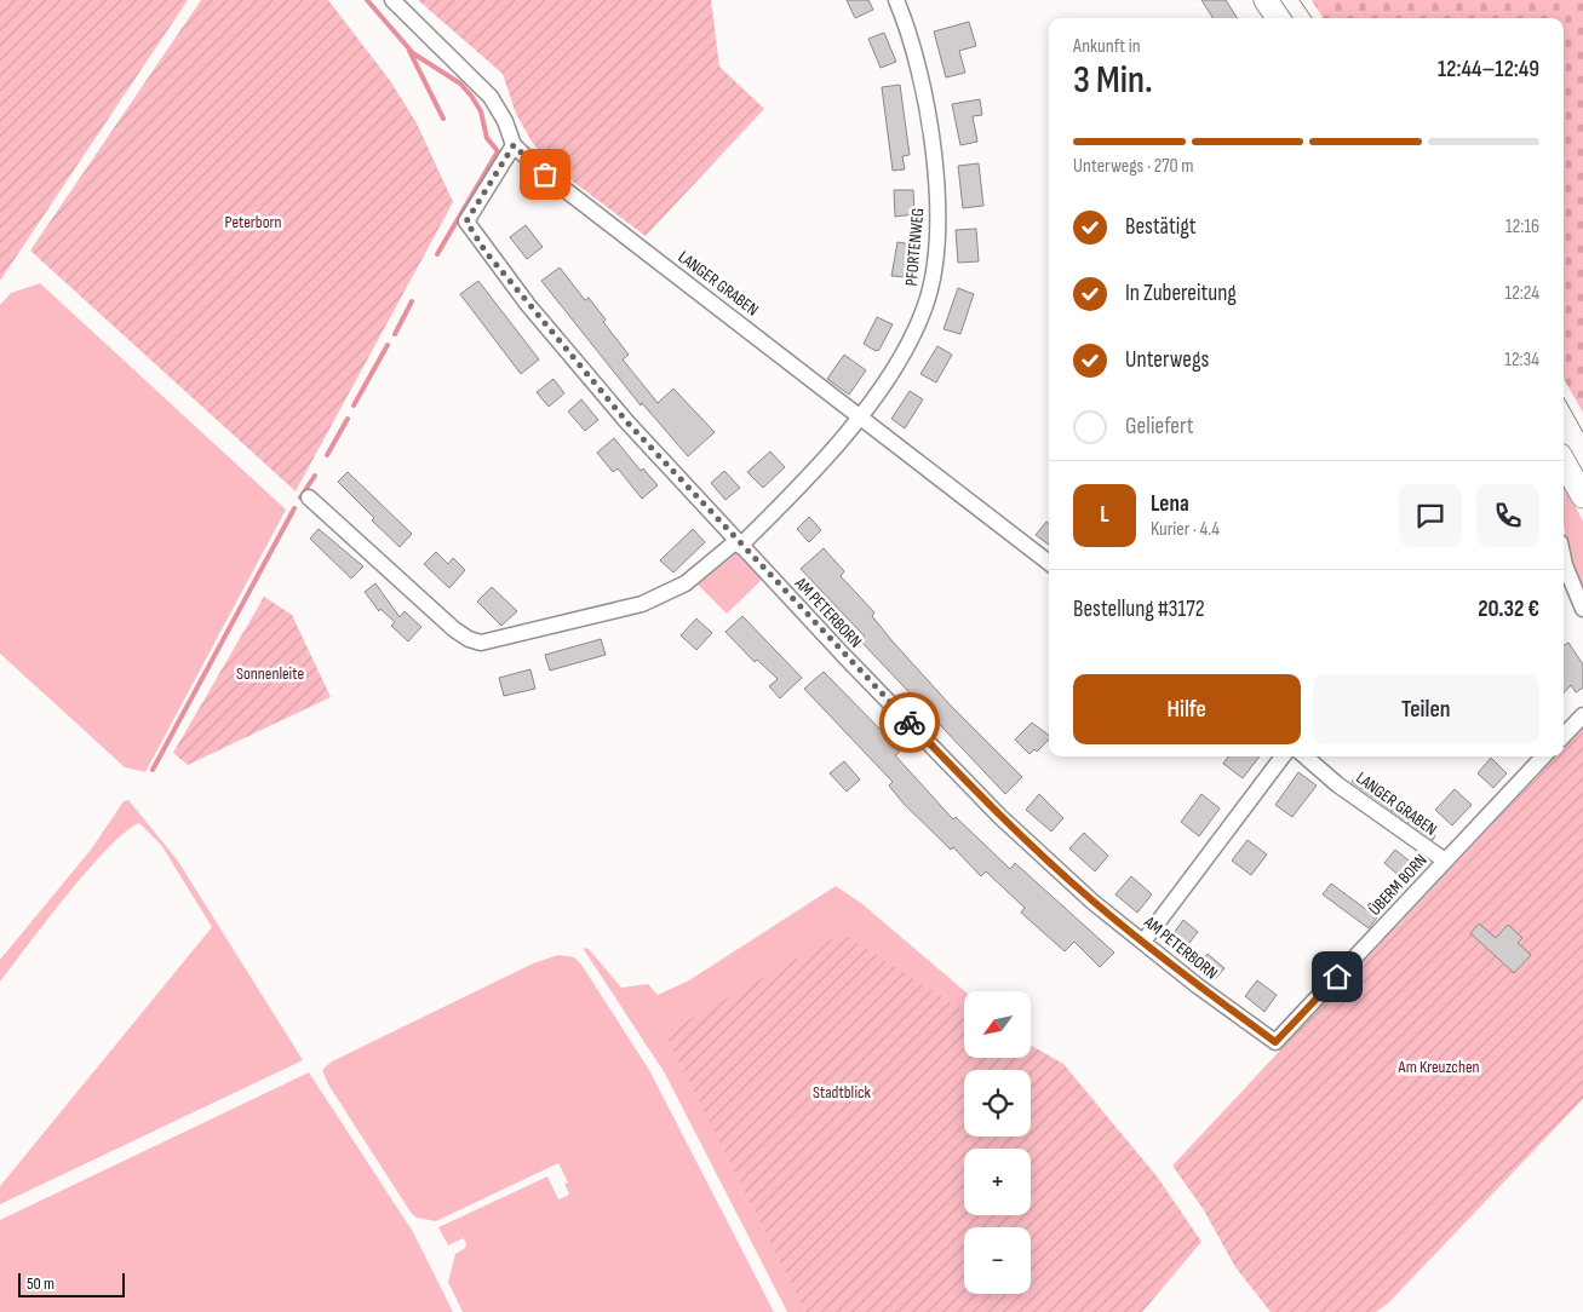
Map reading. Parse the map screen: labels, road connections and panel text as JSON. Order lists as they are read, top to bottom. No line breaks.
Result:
{"streets":{"street":["PFORTENWEG","LANGER GRABEN","AM PETERBORN","ÜBERM BORN"]},"crossings":[["PFORTENWEG","LANGER GRABEN"],["PFORTENWEG","AM PETERBORN"],["LANGER GRABEN","AM PETERBORN"],["LANGER GRABEN","ÜBERM BORN"],["AM PETERBORN","ÜBERM BORN"]],"parks":["Peterborn","Sonnenleite","Am Kreuzchen","Stadtblick"],"scale_bar":"50 m","north":"bottom left","page":{"heading":["3 Min.","Ankunft in","12:44–12:49"],"panel":["Lena","Kurier · 4.4","Bestellung #3172","20.32 €"],"bar":"Unterwegs · 270 m","list":[["Bestätigt","12:16"],["In Zubereitung","12:24"],["Unterwegs","12:34"],"Geliefert"],"round":"L","buttons":["Hilfe","Teilen"],"map_buttons":["+","−"],"scale":"50 m"}}
